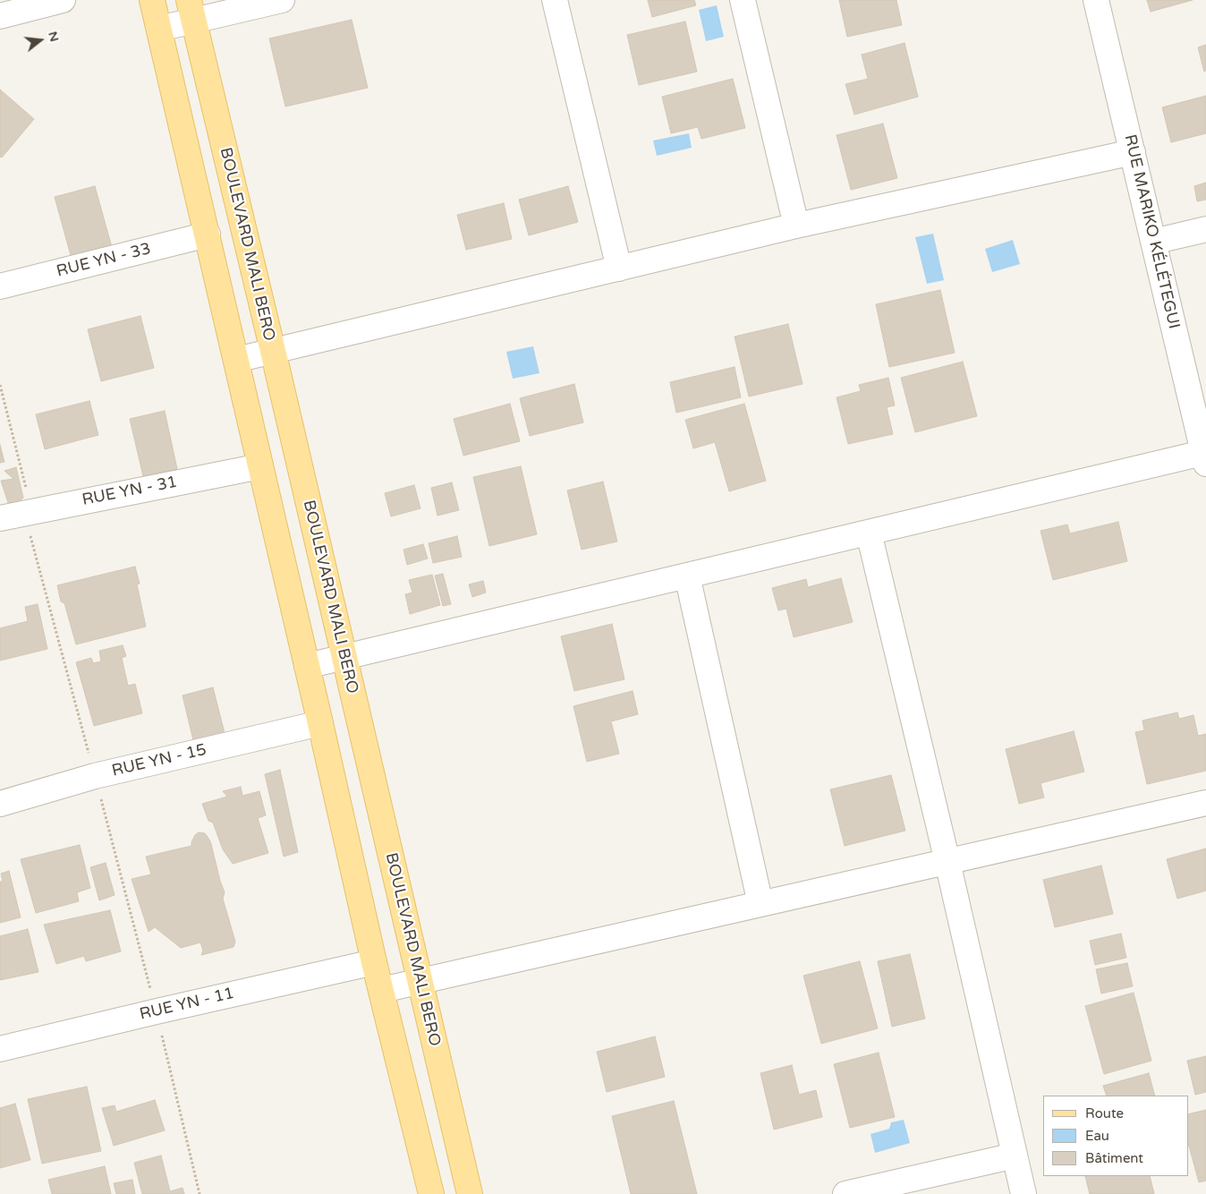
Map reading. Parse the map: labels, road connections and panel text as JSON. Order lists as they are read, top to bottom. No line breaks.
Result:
{"streets":{"main road":["BOULEVARD MALI BERO"],"street":["RUE MARIKO KÉLÉTEGUI","RUE YN - 33","RUE YN - 31","RUE YN - 15","RUE YN - 11"]},"legend":["Route","Eau","Bâtiment"],"north":"right"}
